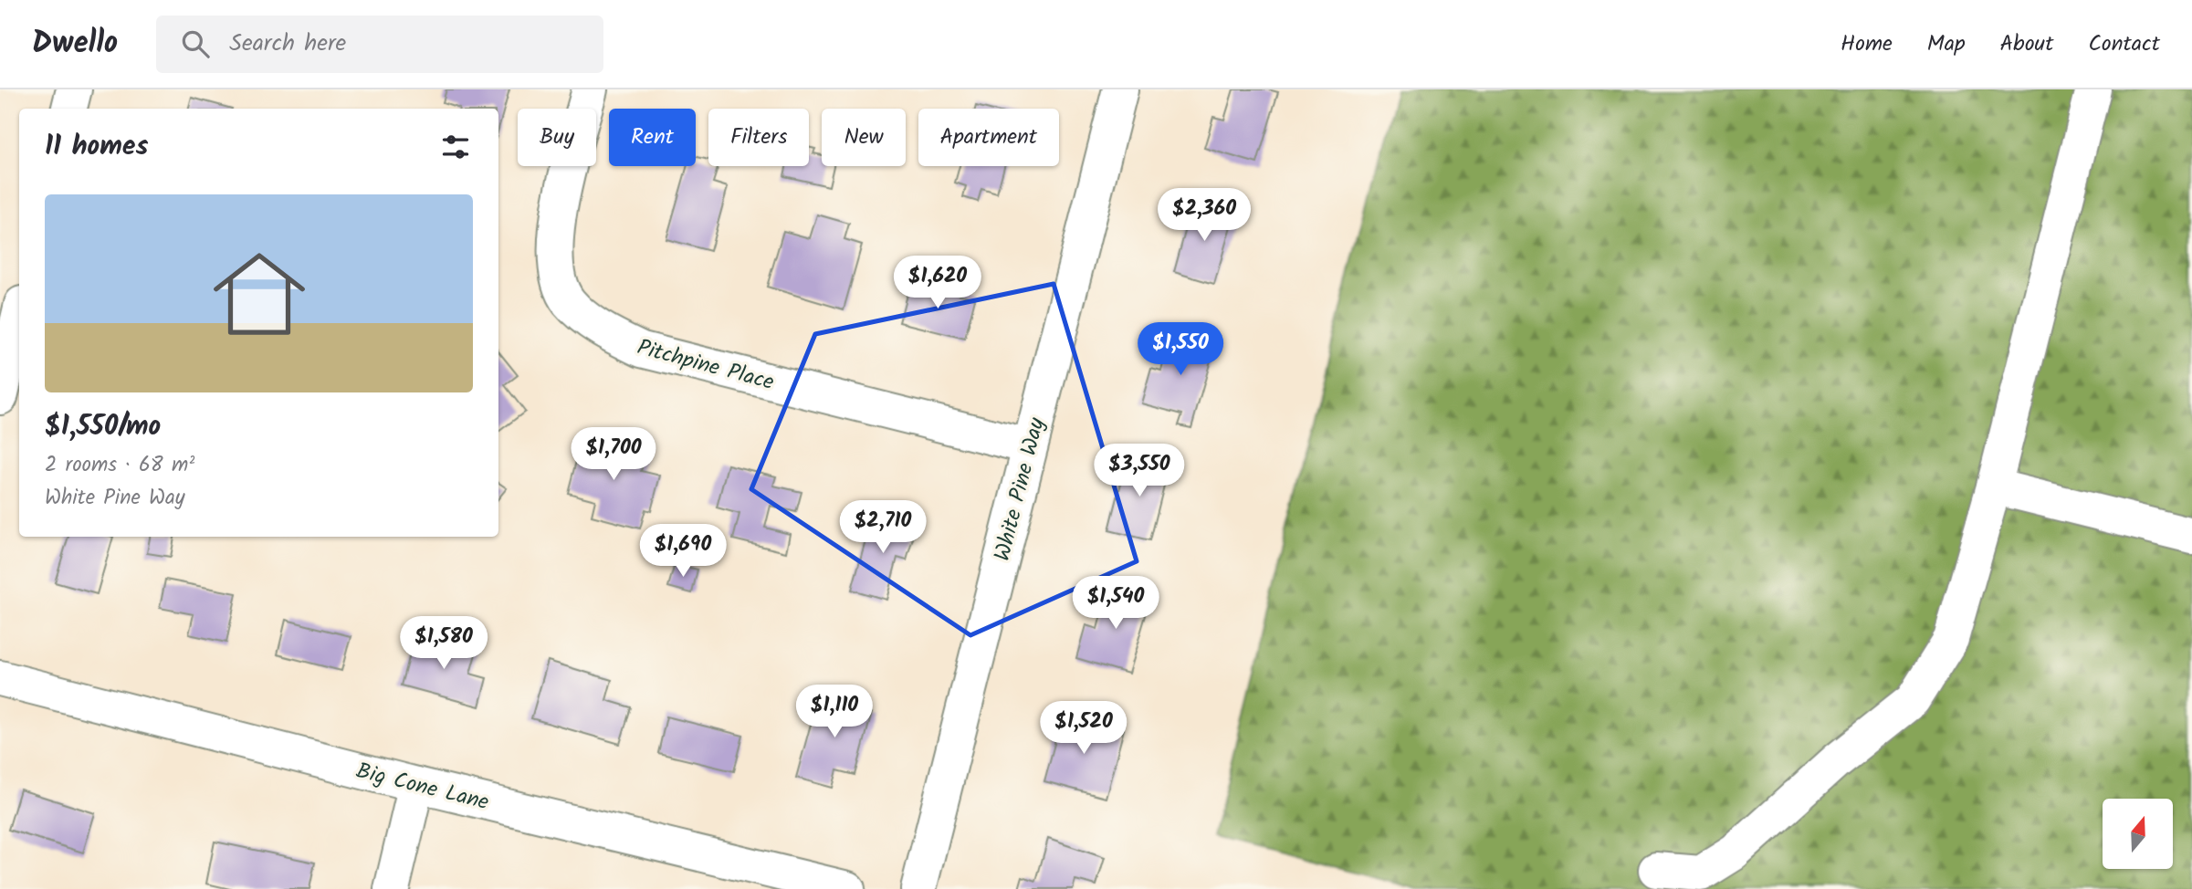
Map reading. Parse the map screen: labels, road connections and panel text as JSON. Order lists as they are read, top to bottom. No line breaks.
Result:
{"streets":{"street":["Pitchpine Place","White Pine Way","Big Cone Lane"]},"crossings":[["Pitchpine Place","White Pine Way"]],"north":"top","page":{"header":"Dwello","search":"Search here","nav":["Home","Map","About","Contact"],"chip":["Buy","Rent","Filters","New","Apartment"],"heading":"11 homes","list":[{"name":"$1,550/mo","note":"2 rooms · 68 m² · White Pine Way"}],"price":["$2,360","$1,620","$1,550","$1,700","$3,550","$2,710","$1,690","$1,540","$1,580","$1,110","$1,520"]}}
